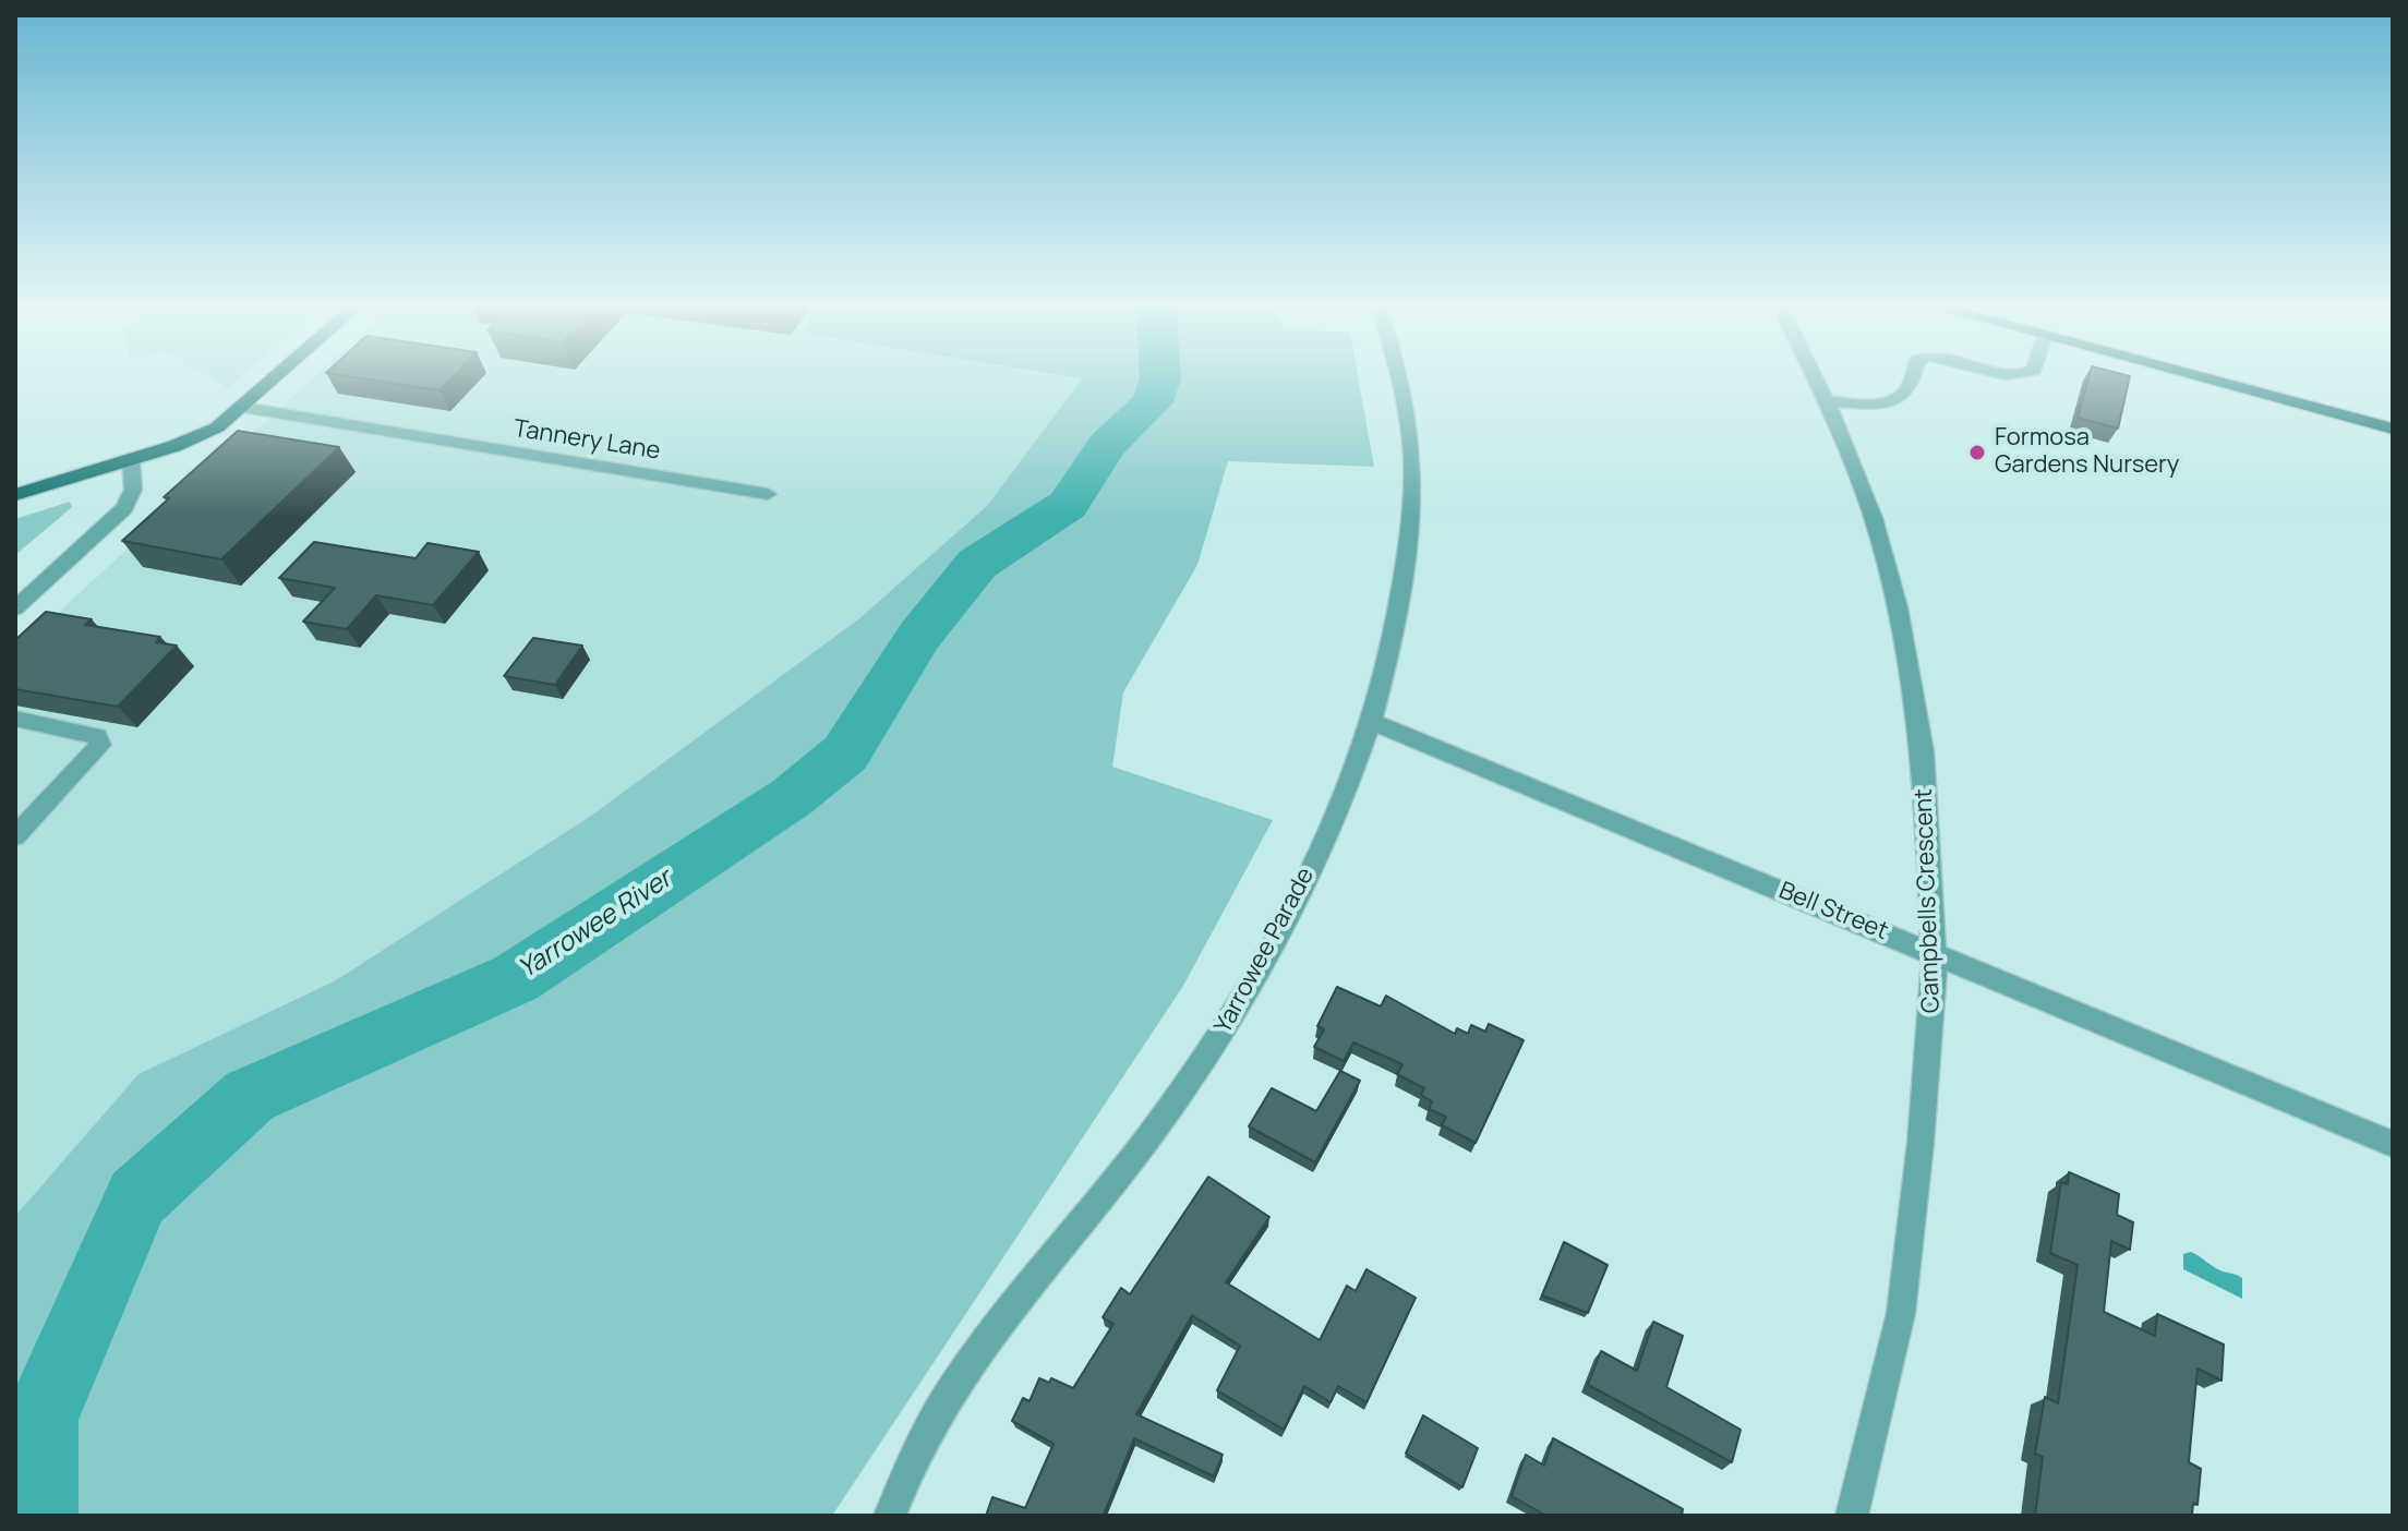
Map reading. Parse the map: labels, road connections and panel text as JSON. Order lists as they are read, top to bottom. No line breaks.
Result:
{"streets":{"street":["Tannery Lane","Campbells Crescent","Bell Street","Yarrowee Parade"]},"crossings":[["Campbells Crescent","Bell Street"],["Bell Street","Yarrowee Parade"]],"water":["Yarrowee River"],"places":["Formosa Gardens Nursery"]}
